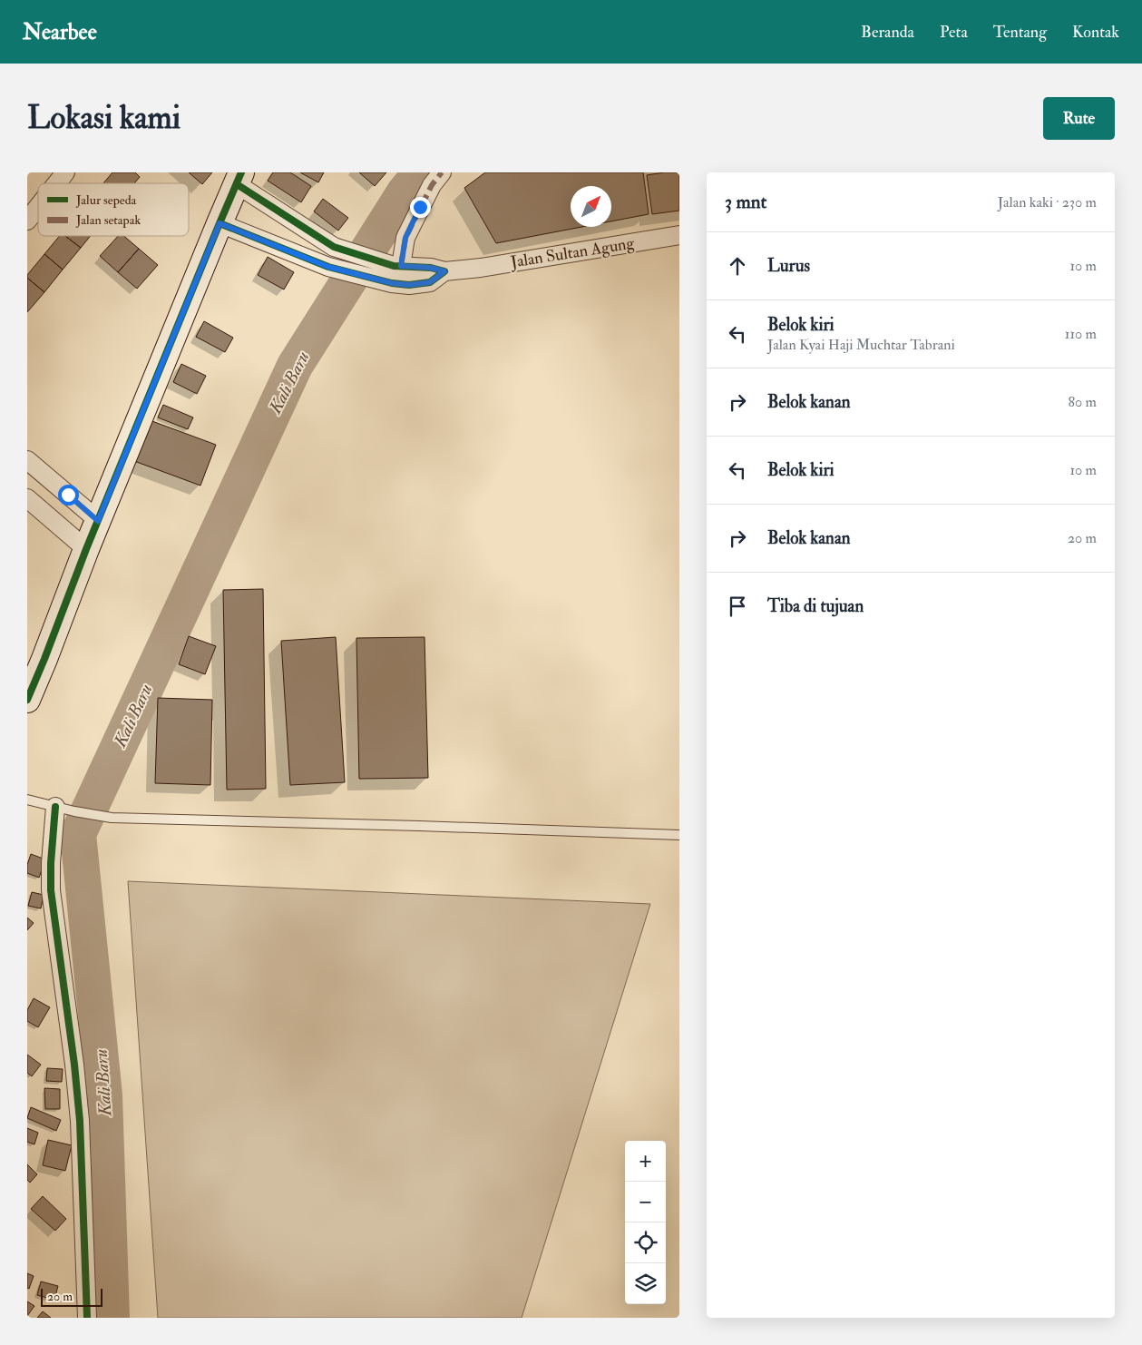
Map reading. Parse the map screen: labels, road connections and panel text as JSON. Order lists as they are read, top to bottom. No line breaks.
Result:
{"streets":{"street":["Jalan Sultan Agung"]},"water":["Kali Baru"],"legend":["Jalur sepeda","Jalan setapak"],"scale_bar":"20 m","north":"top right","page":{"header":"Nearbee","nav":["Beranda","Peta","Tentang","Kontak"],"buttons":"Rute","title":"Lokasi kami","heading":["3 mnt","Jalan kaki · 230 m"],"list":[["Lurus","10 m"],["Belok kiri","Jalan Kyai Haji Muchtar Tabrani","110 m"],["Belok kanan","80 m"],["Belok kiri","10 m"],["Belok kanan","20 m"],"Tiba di tujuan"],"map_buttons":["+","−"],"scale":"20 m"}}
